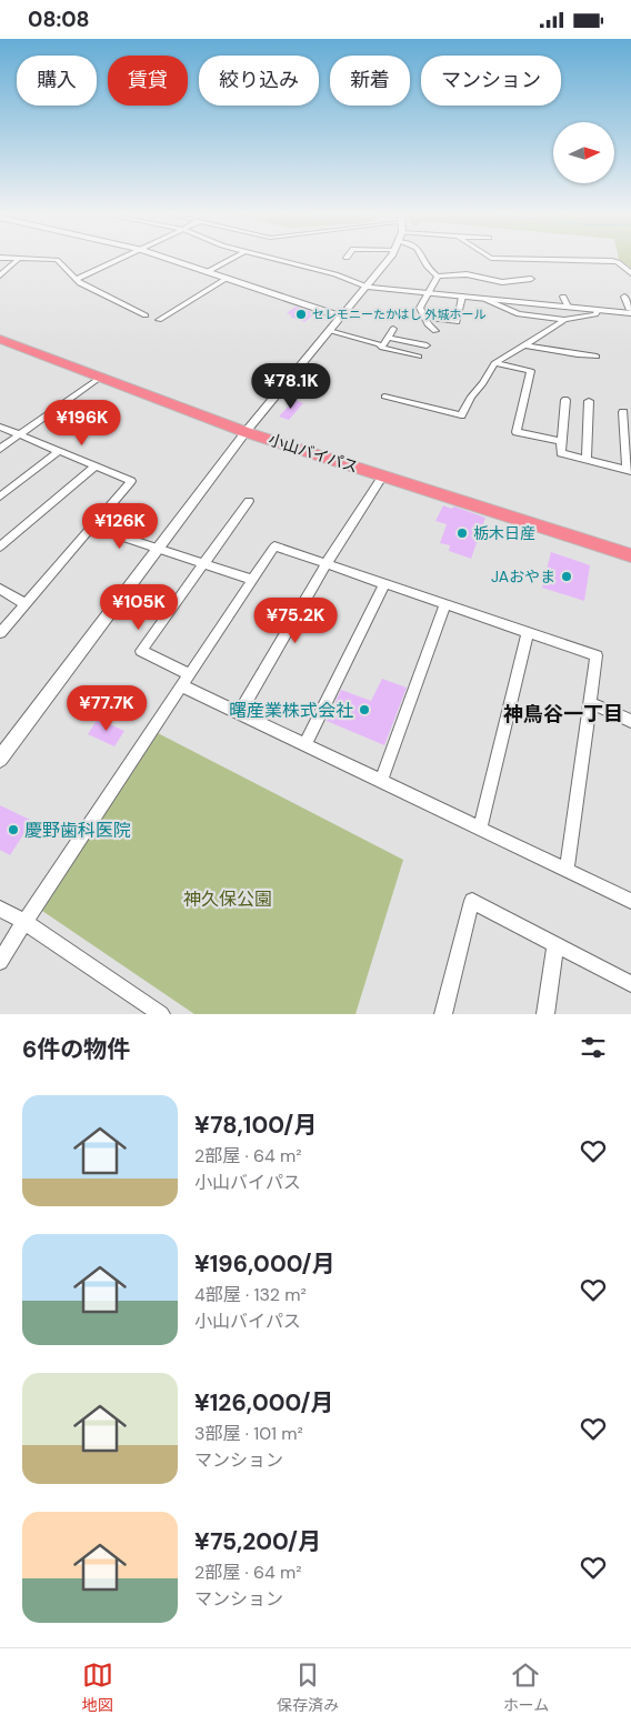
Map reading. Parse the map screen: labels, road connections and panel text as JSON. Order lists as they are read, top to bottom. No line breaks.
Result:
{"streets":{"highway":["小山バイパス"]},"districts":["神鳥谷一丁目"],"parks":["神久保公園"],"places":["セレモニーたかはし 外城ホール","栃木日産","JAおやま","曙産業株式会社","慶野歯科医院"],"north":"right","page":{"status":"08:08","chip":["購入","賃貸","絞り込み","新着","マンション"],"price":["¥78.1K","¥196K","¥126K","¥105K","¥75.2K","¥77.7K"],"heading":"6件の物件","list":[{"name":"¥78,100/月","note":"2部屋 · 64 m² · 小山バイパス"},{"name":"¥196,000/月","note":"4部屋 · 132 m² · 小山バイパス"},{"name":"¥126,000/月","note":"3部屋 · 101 m² · マンション"},{"name":"¥75,200/月","note":"2部屋 · 64 m² · マンション"}],"tabs":["地図","保存済み","ホーム"]}}
